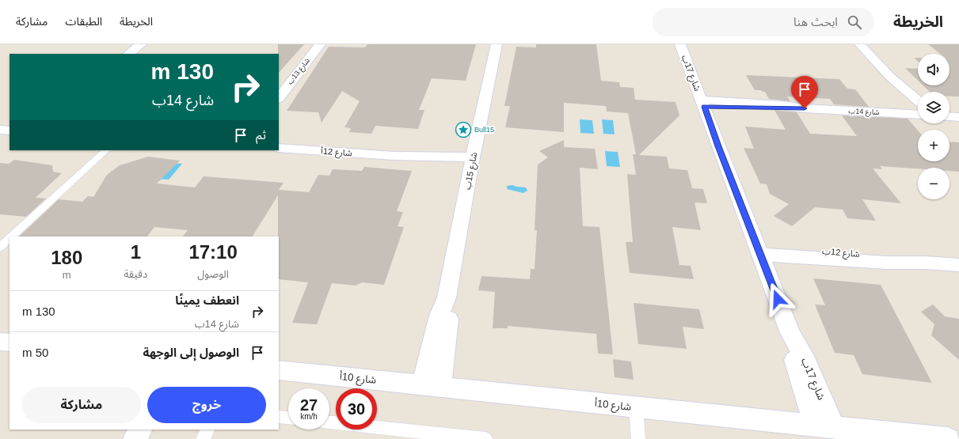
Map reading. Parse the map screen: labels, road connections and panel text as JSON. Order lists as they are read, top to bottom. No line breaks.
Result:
{"streets":{"street":["شارع 13ب","شارع 17ب","شارع 14ب","شارع 12أ","شارع 15ب","شارع 12ب","شارع 10أ"]},"crossings":[["شارع 17ب","شارع 14ب"],["شارع 17ب","شارع 12ب"],["شارع 17ب","شارع 10أ"],["شارع 12أ","شارع 15ب"],["شارع 15ب","شارع 10أ"]],"places":{"place":["Bull15"]},"page":{"header":"الخريطة","search":"ابحث هنا","nav":["الخريطة","الطبقات","مشاركة"],"map_buttons":["+","−"],"turn":["130 m","شارع 14ب"],"then":"ثم","eta":["17:10","الوصول","1","دقيقة","180","m"],"list":[{"name":"انعطف يمينًا","note":"شارع 14ب","value":"130 m"},{"name":"الوصول إلى الوجهة","value":"50 m"}],"buttons":["خروج","مشاركة"],"speed":"27 km/h","limit":"30"}}
